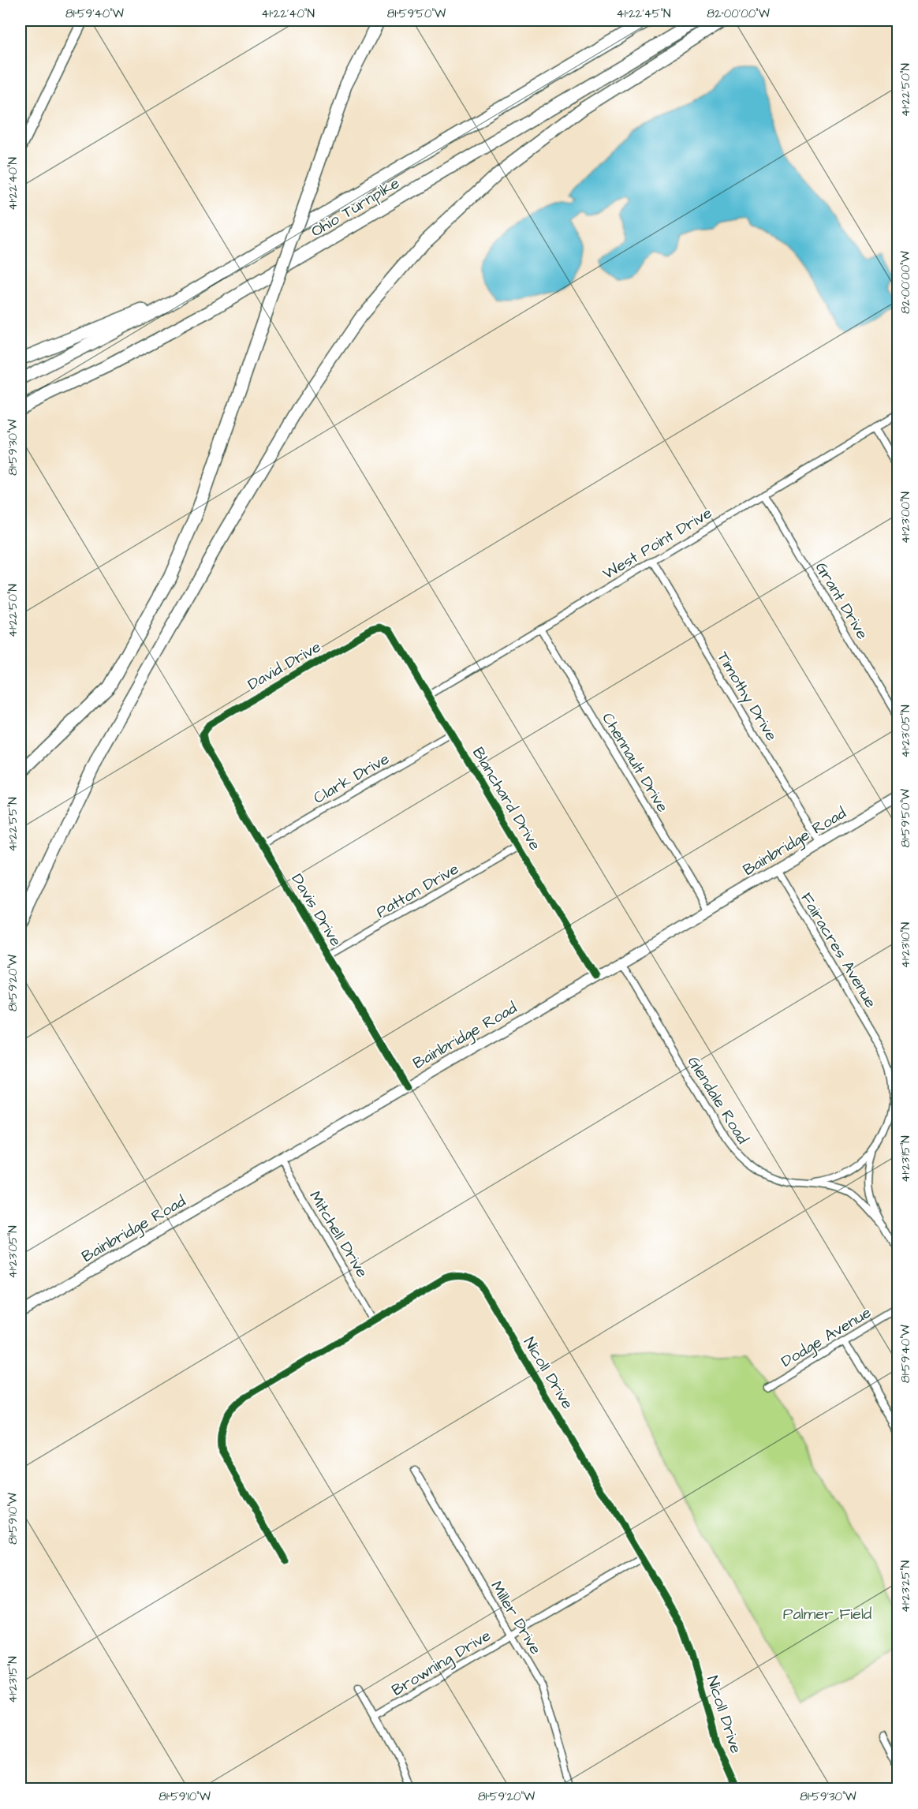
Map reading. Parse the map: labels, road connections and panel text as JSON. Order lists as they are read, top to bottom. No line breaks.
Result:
{"streets":{"highway":["Ohio Turnpike"],"street":["West Point Drive","Grant Drive","David Drive","Timothy Drive","Chennault Drive","Clark Drive","Blanchard Drive","Bainbridge Road","Patton Drive","Davis Drive","Fairacres Avenue","Glendale Road","Mitchell Drive","Dodge Avenue","Nicoll Drive","Miller Drive","Browning Drive"]},"crossings":[["West Point Drive","Grant Drive"],["West Point Drive","Timothy Drive"],["West Point Drive","Chennault Drive"],["West Point Drive","Blanchard Drive"],["David Drive","Blanchard Drive"],["David Drive","Davis Drive"],["Timothy Drive","Bainbridge Road"],["Chennault Drive","Bainbridge Road"],["Clark Drive","Blanchard Drive"],["Clark Drive","Davis Drive"],["Blanchard Drive","Bainbridge Road"],["Blanchard Drive","Patton Drive"],["Bainbridge Road","Davis Drive"],["Bainbridge Road","Fairacres Avenue"],["Bainbridge Road","Glendale Road"],["Bainbridge Road","Mitchell Drive"],["Patton Drive","Davis Drive"],["Fairacres Avenue","Glendale Road"],["Mitchell Drive","Nicoll Drive"],["Nicoll Drive","Browning Drive"],["Miller Drive","Browning Drive"]],"parks":["Palmer Field"],"coordinates":["81°59'40\"W","41°22'40\"N","81°59'50\"W","41°22'45\"N","82°00'00\"W","41°22'50\"N","81°59'30\"W","41°23'00\"N","41°23'05\"N","41°22'55\"N","41°23'10\"N","81°59'20\"W","41°23'15\"N","81°59'10\"W","41°23'25\"N"]}
